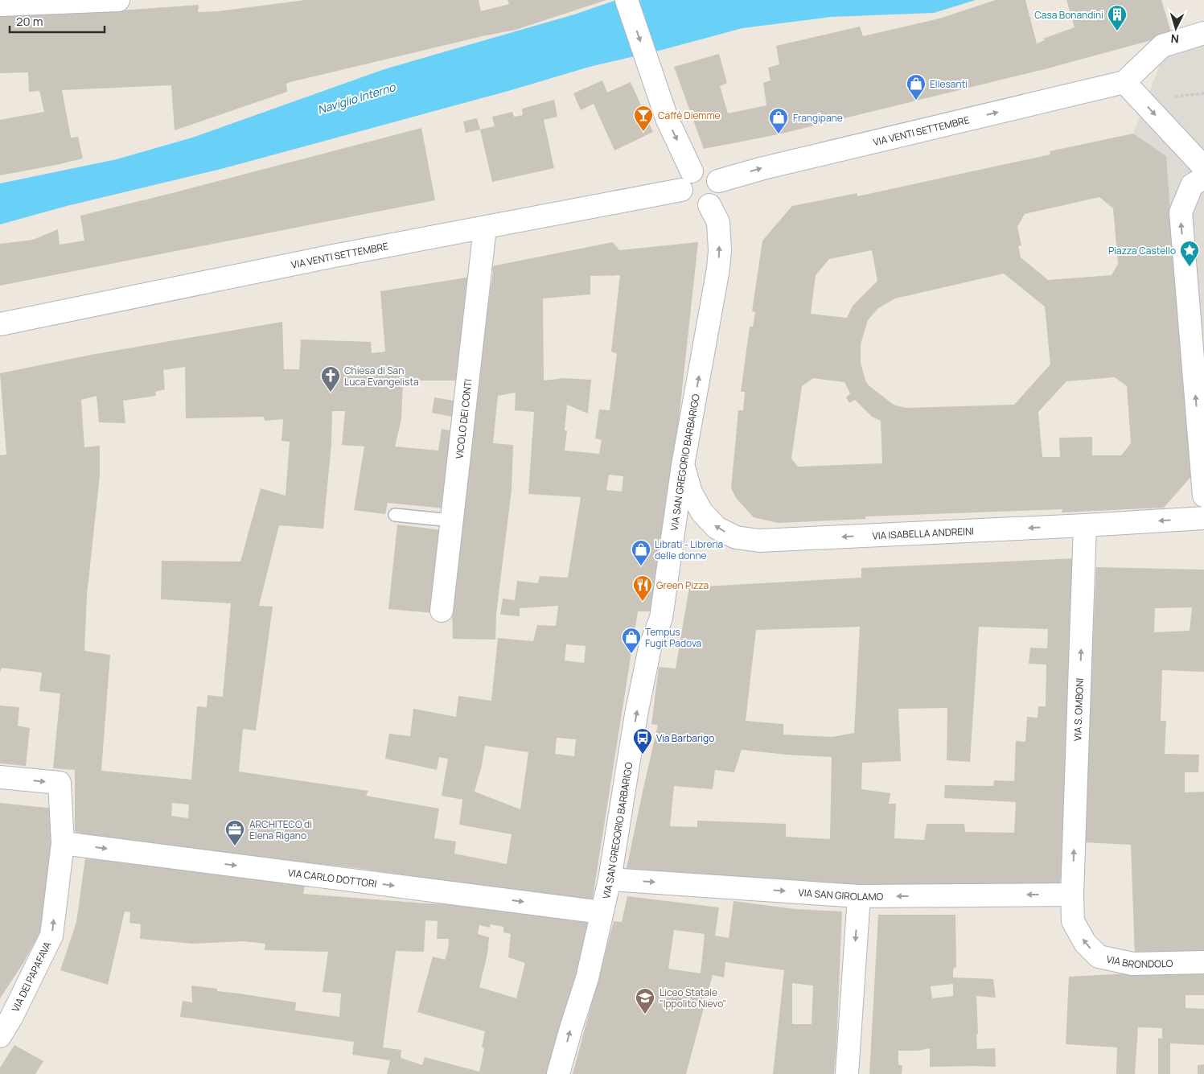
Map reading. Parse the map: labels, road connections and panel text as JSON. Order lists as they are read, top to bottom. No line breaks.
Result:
{"streets":{"street":["VIA VENTI SETTEMBRE","VICOLO DEI CONTI","VIA SAN GREGORIO BARBARIGO","VIA ISABELLA ANDREINI","VIA S. OMBONI","VIA CARLO DOTTORI","VIA SAN GIROLAMO","VIA BRONDOLO","VIA DEI PAPAFAVA"]},"crossings":[["VIA VENTI SETTEMBRE","VICOLO DEI CONTI"],["VIA VENTI SETTEMBRE","VIA SAN GREGORIO BARBARIGO"],["VIA SAN GREGORIO BARBARIGO","VIA ISABELLA ANDREINI"],["VIA SAN GREGORIO BARBARIGO","VIA CARLO DOTTORI"],["VIA SAN GREGORIO BARBARIGO","VIA SAN GIROLAMO"],["VIA ISABELLA ANDREINI","VIA S. OMBONI"],["VIA S. OMBONI","VIA SAN GIROLAMO"],["VIA S. OMBONI","VIA BRONDOLO"],["VIA CARLO DOTTORI","VIA DEI PAPAFAVA"],["VIA SAN GIROLAMO","VIA BRONDOLO"]],"one_way":["VIA VENTI SETTEMBRE","VIA SAN GREGORIO BARBARIGO","VIA ISABELLA ANDREINI","VIA S. OMBONI","VIA CARLO DOTTORI","VIA BRONDOLO"],"water":["Naviglio Interno"],"places":{"building":["Casa Bonandini"],"shop":["Ellesanti","Frangipane","Librati - Libreria delle donne","Tempus Fugit Padova"],"bar":["Caffè Diemme"],"place":["Piazza Castello"],"church":["Chiesa di San Luca Evangelista"],"restaurant":["Green Pizza"],"bus stop":["Via Barbarigo"],"office":["ARCHITECO di Elena Rigano"],"school or university":["Liceo Statale \"Ippolito Nievo\""]},"scale_bar":"20 m","north":"bottom"}
